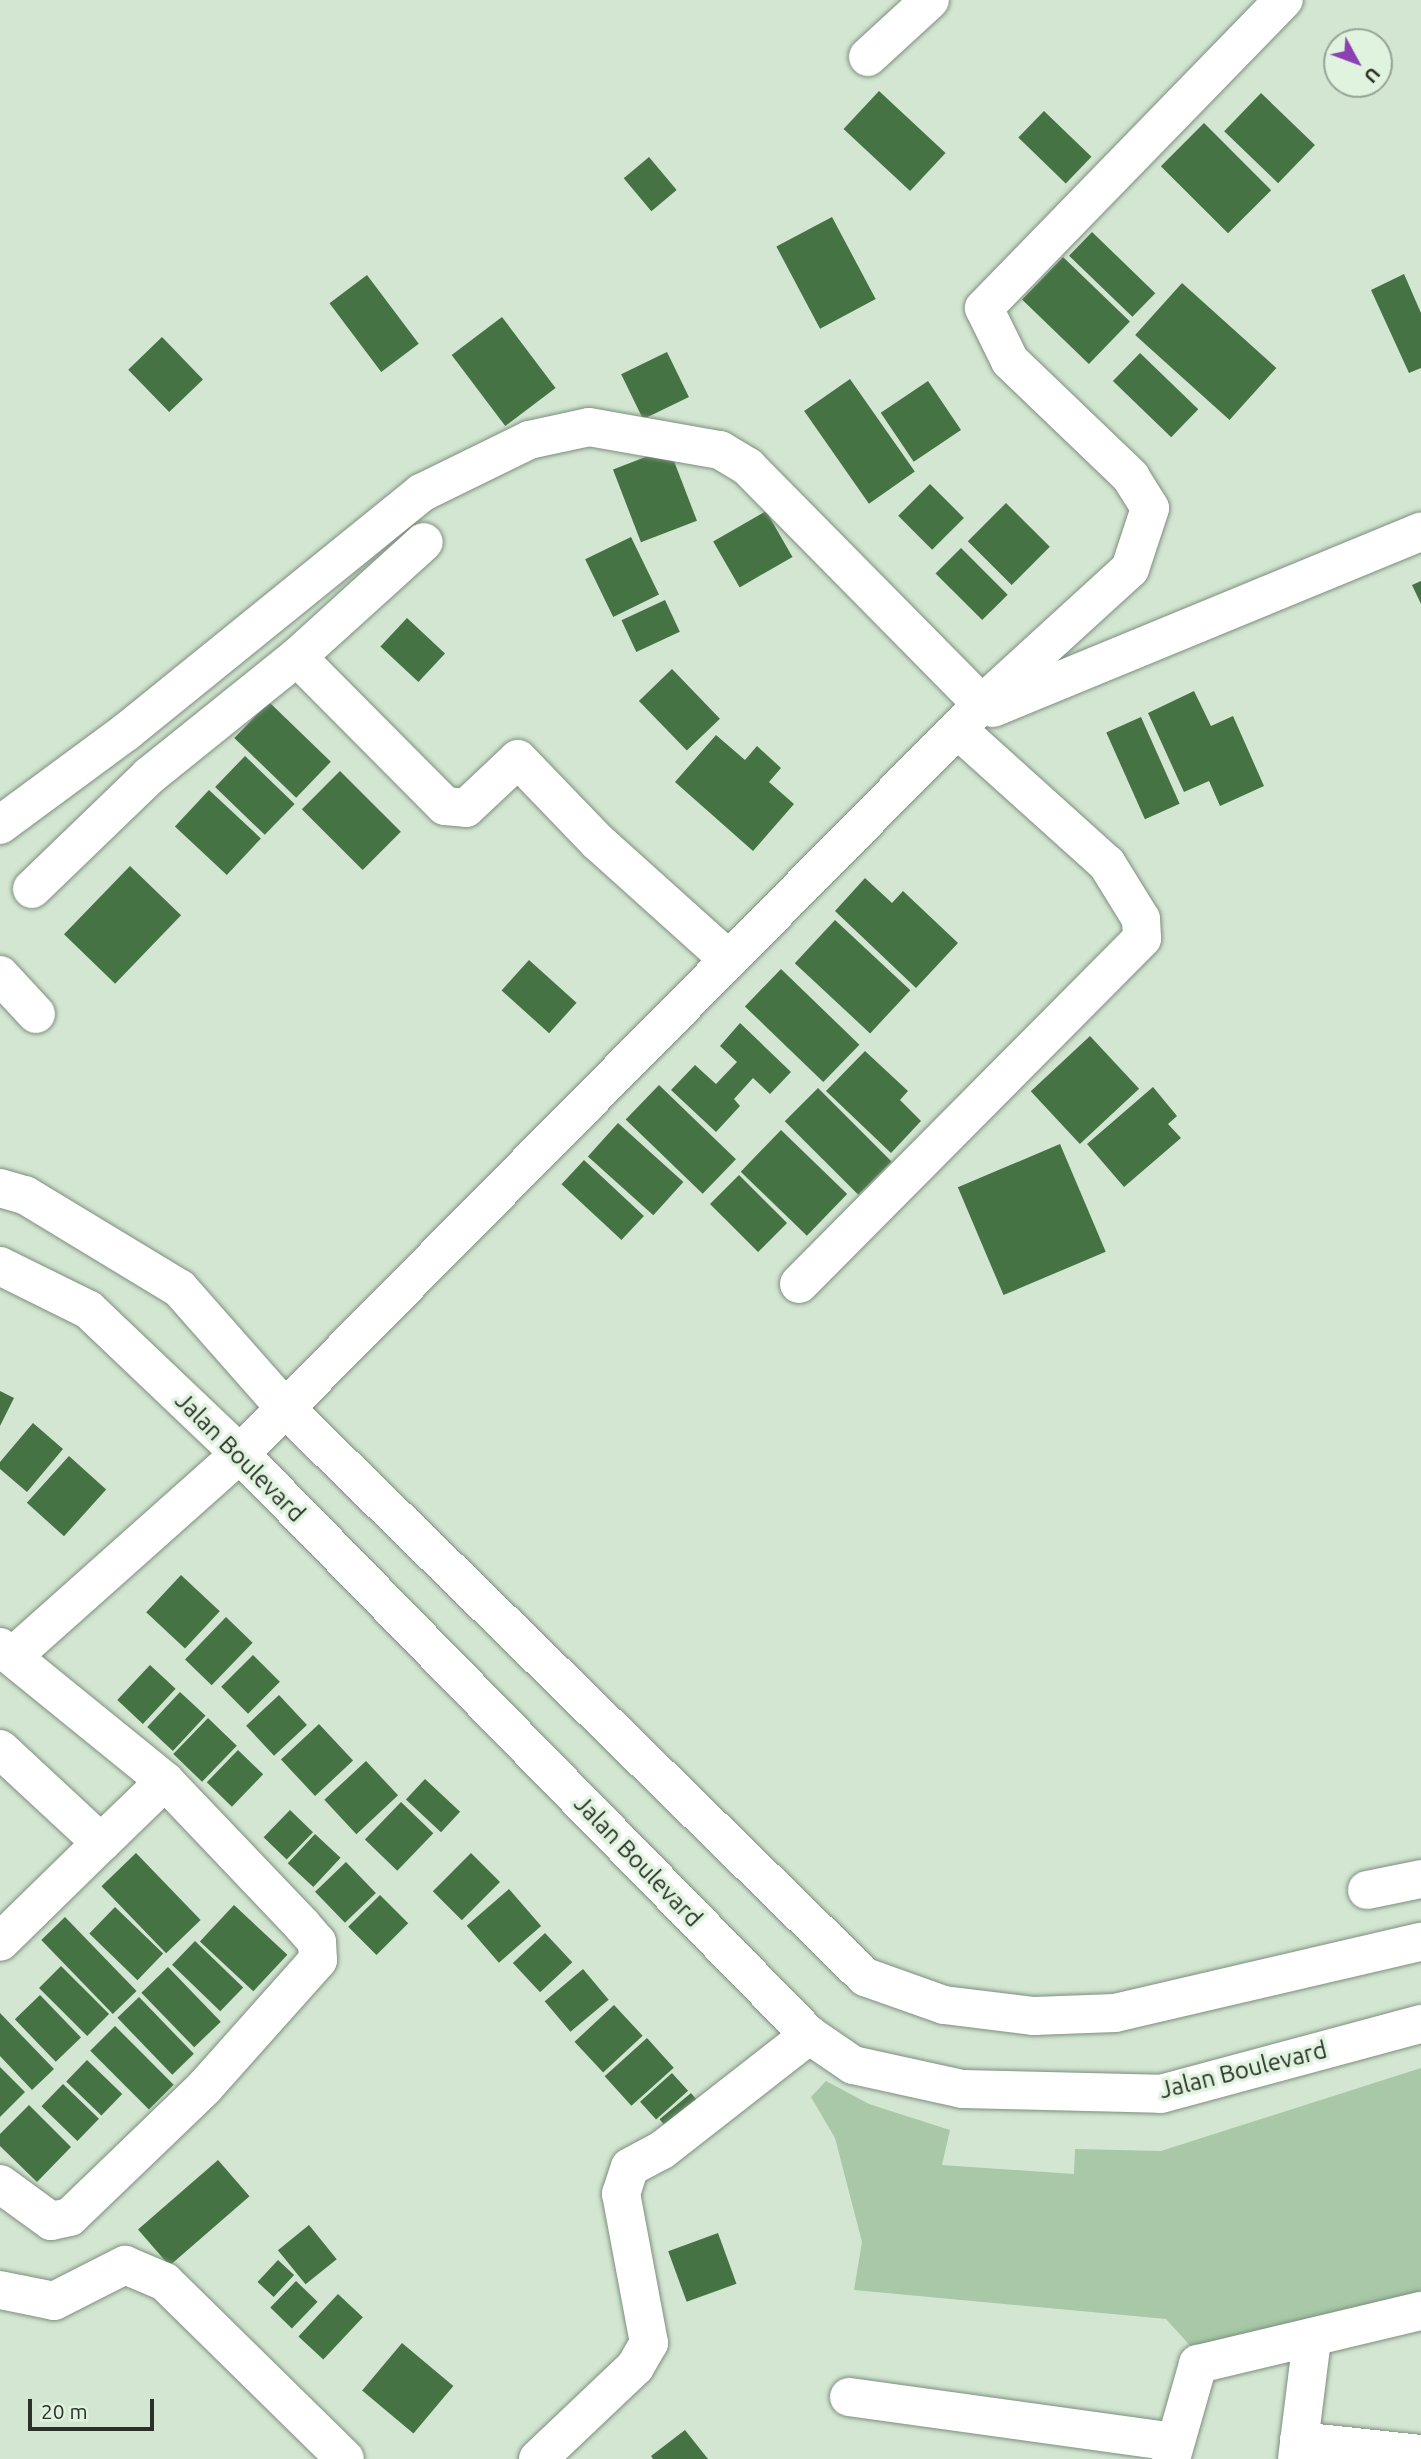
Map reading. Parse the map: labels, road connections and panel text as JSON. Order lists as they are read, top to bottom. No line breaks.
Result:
{"streets":{"street":["Jalan Boulevard"]},"scale_bar":"20 m","north":"bottom right"}
